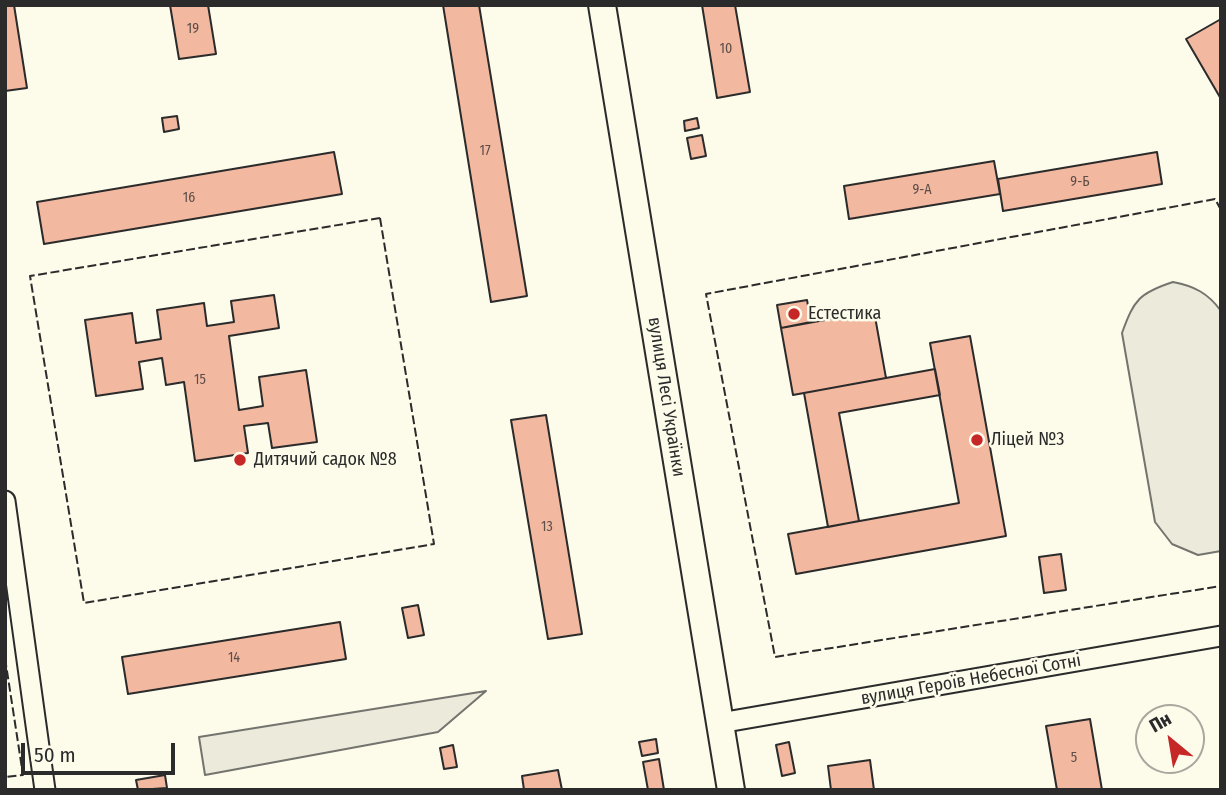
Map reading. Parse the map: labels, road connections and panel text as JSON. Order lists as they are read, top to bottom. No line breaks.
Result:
{"streets":{"main road":["вулиця Лесі Українки"],"street":["вулиця Героїв Небесної Сотні"]},"crossings":[["вулиця Лесі Українки","вулиця Героїв Небесної Сотні"]],"places":["Естестика","Ліцей №3","Дитячий садок №8"],"house_numbers":["19","10","17","9-Б","9-А","16","15","13","14","5"],"scale_bar":"50 m","north":"top left"}
